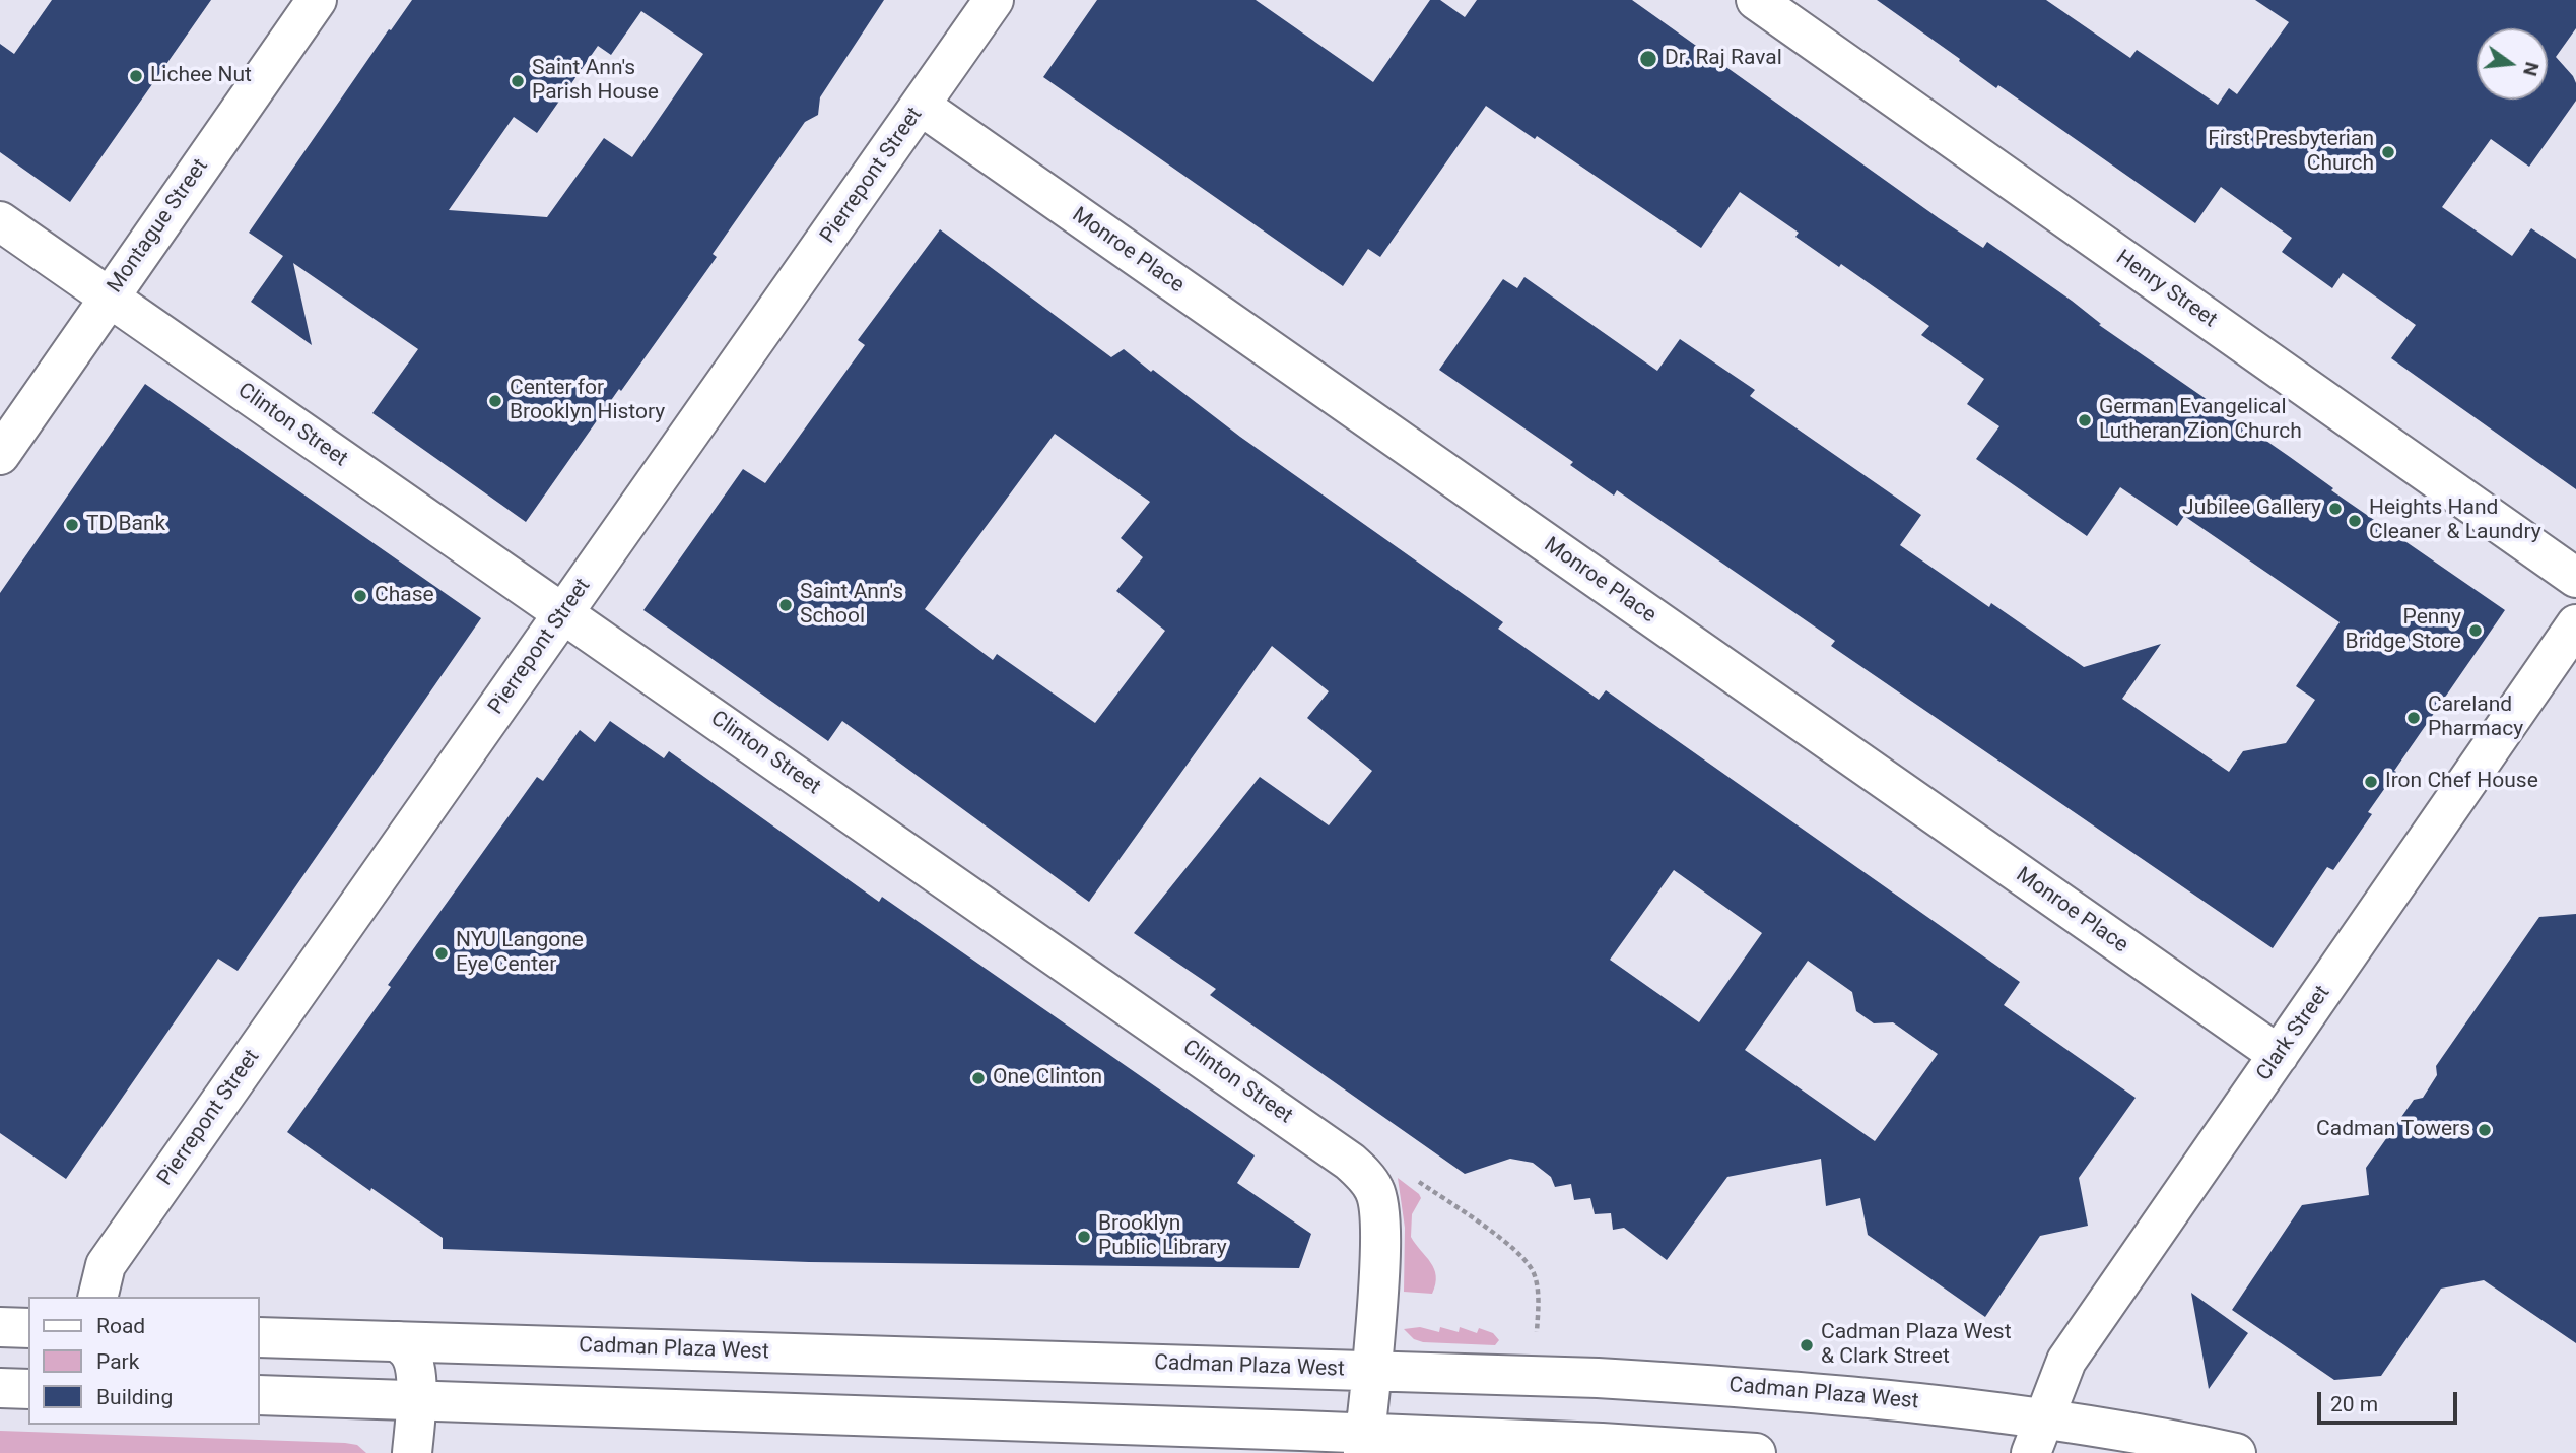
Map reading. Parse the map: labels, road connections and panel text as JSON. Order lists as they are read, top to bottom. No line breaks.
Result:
{"streets":{"street":["Pierrepont Street","Montague Street","Monroe Place","Henry Street","Clinton Street","Clark Street","Cadman Plaza West"]},"crossings":[["Pierrepont Street","Monroe Place"],["Pierrepont Street","Clinton Street"],["Montague Street","Clinton Street"],["Monroe Place","Clark Street"],["Clinton Street","Cadman Plaza West"],["Clark Street","Cadman Plaza West"]],"places":["Dr. Raj Raval","Lichee Nut","Saint Ann's Parish House","First Presbyterian Church","Center for Brooklyn History","German Evangelical Lutheran Zion Church","Jubilee Gallery","Heights Hand Cleaner & Laundry","TD Bank","Chase","Saint Ann's School","Penny Bridge Store","Careland Pharmacy","Iron Chef House","NYU Langone Eye Center","One Clinton","Cadman Towers","Brooklyn Public Library","Cadman Plaza West & Clark Street"],"legend":["Road","Park","Building"],"scale_bar":"20 m","north":"right"}
